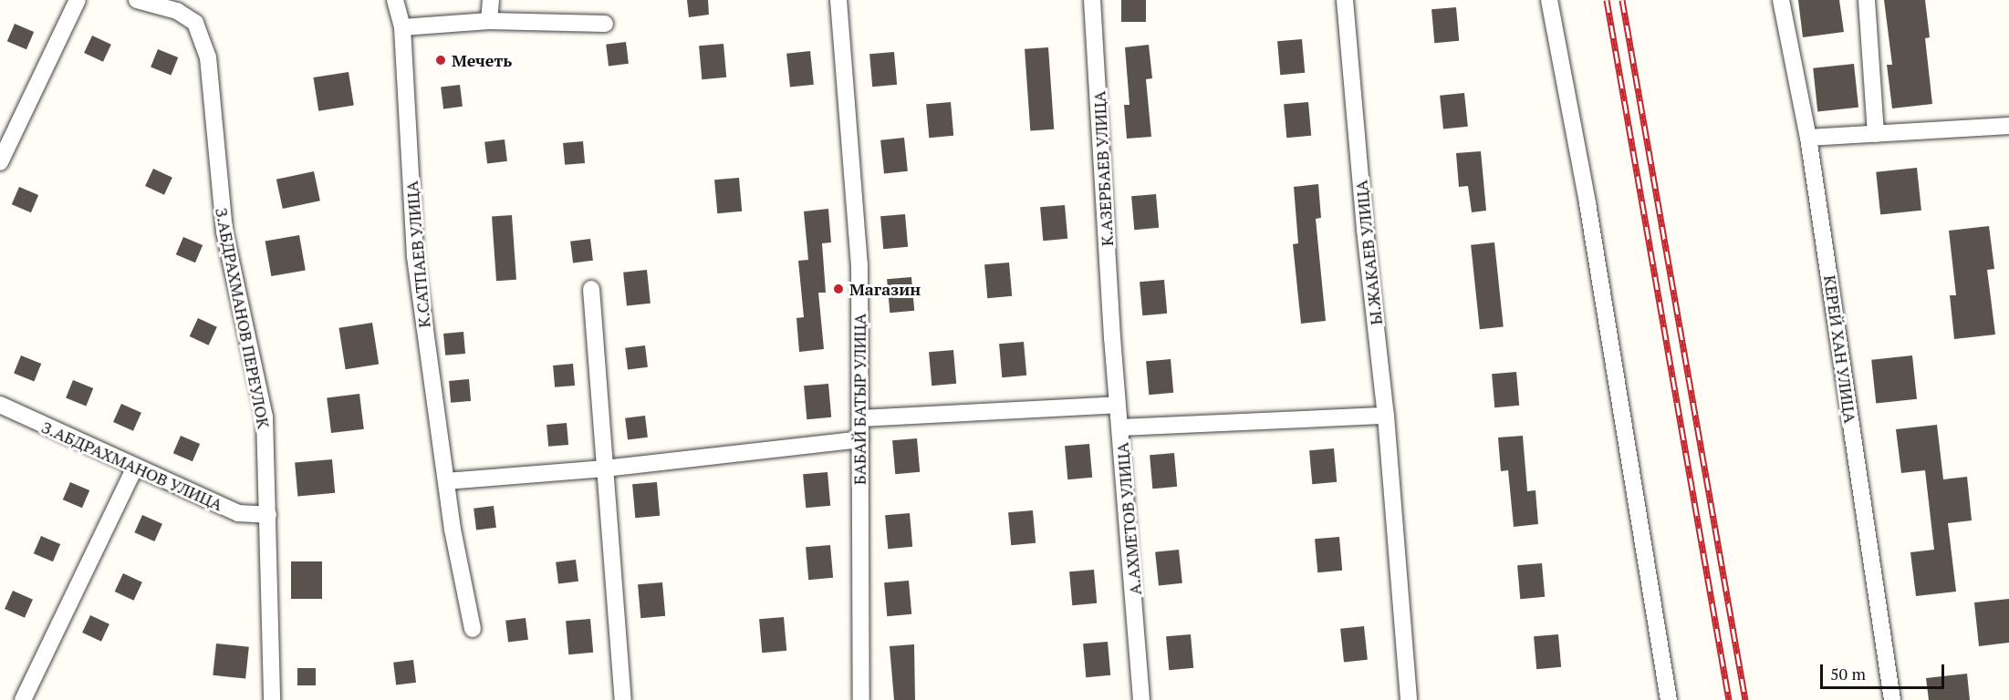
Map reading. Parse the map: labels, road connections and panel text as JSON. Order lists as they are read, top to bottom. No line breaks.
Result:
{"streets":{"street":["К.АЗЕРБАЕВ УЛИЦА","Ы.ЖАКАЕВ УЛИЦА","К.САТПАЕВ УЛИЦА","З.АБДРАХМАНОВ ПЕРЕУЛОК","КЕРЕЙ ХАН УЛИЦА","БАБАЙ БАТЫР УЛИЦА","З.АБДРАХМАНОВ УЛИЦА","А.АХМЕТОВ УЛИЦА"]},"crossings":[["К.АЗЕРБАЕВ УЛИЦА","А.АХМЕТОВ УЛИЦА"],["З.АБДРАХМАНОВ ПЕРЕУЛОК","З.АБДРАХМАНОВ УЛИЦА"]],"places":["Мечеть","Магазин"],"scale_bar":"50 m"}
